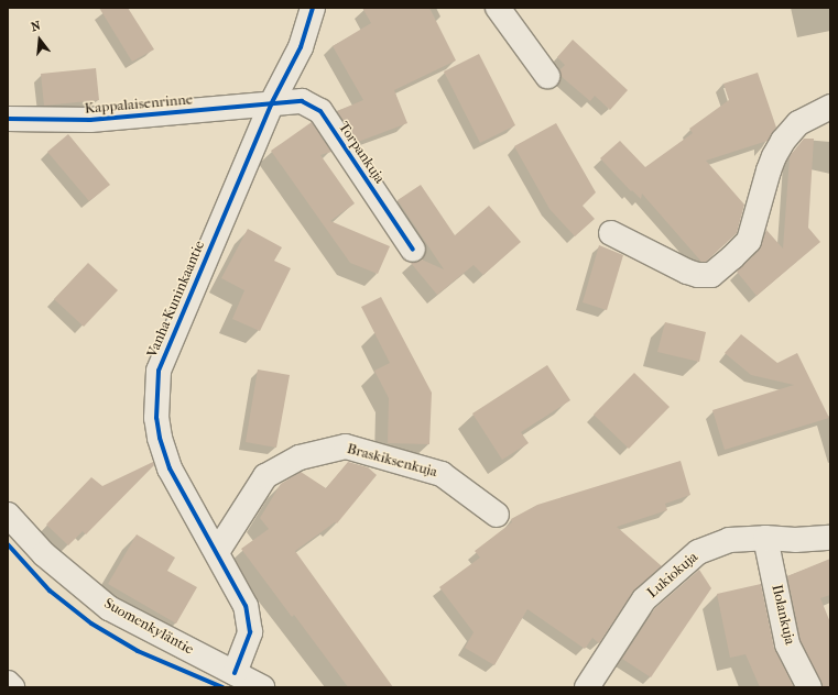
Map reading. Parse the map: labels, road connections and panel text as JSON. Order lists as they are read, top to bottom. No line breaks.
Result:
{"streets":{"street":["Kappalaisenrinne","Torpankuja","Vanha Kuninkaantie","Braskiksenkuja","Lukiokuja","Ilolankuja","Suomenkyläntie"]},"crossings":[["Kappalaisenrinne","Torpankuja"],["Kappalaisenrinne","Vanha Kuninkaantie"],["Torpankuja","Vanha Kuninkaantie"],["Vanha Kuninkaantie","Braskiksenkuja"],["Vanha Kuninkaantie","Suomenkyläntie"],["Lukiokuja","Ilolankuja"]],"north":"top"}
